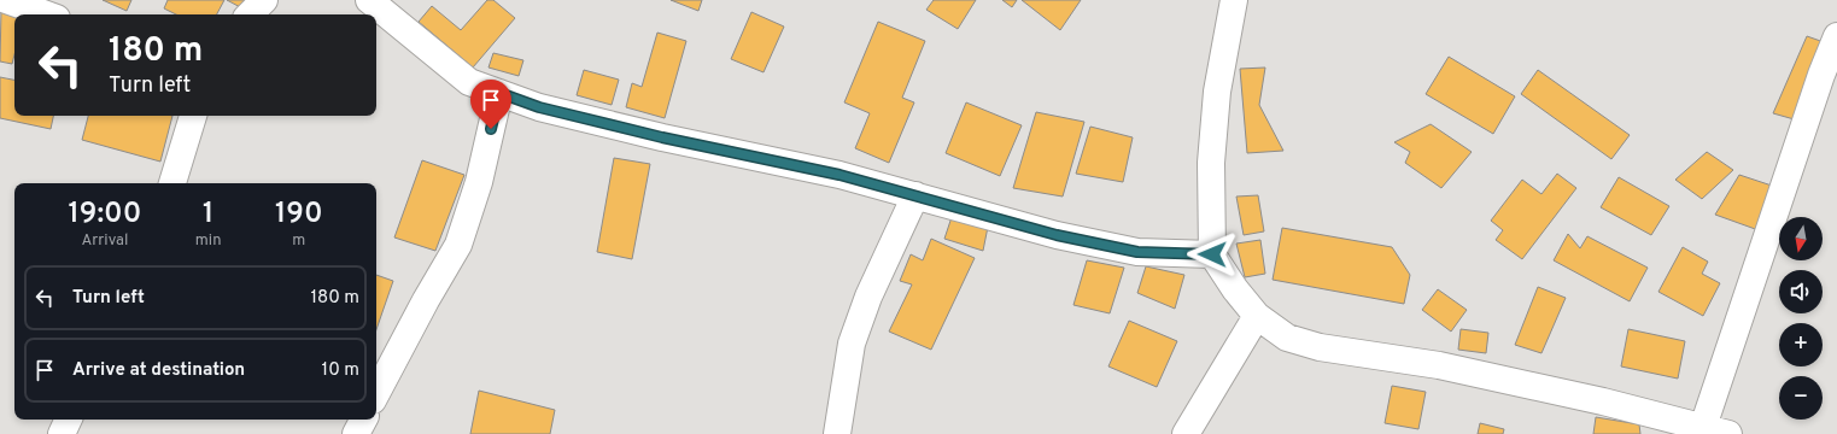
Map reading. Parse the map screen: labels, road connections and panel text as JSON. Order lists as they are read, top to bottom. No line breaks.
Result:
{"north":"bottom","page":{"turn":["180 m","Turn left"],"eta":["19:00","Arrival","1","min","190","m"],"map_buttons":["+","−"],"list":[{"name":"Turn left","value":"180 m"},{"name":"Arrive at destination","value":"10 m"}]}}
